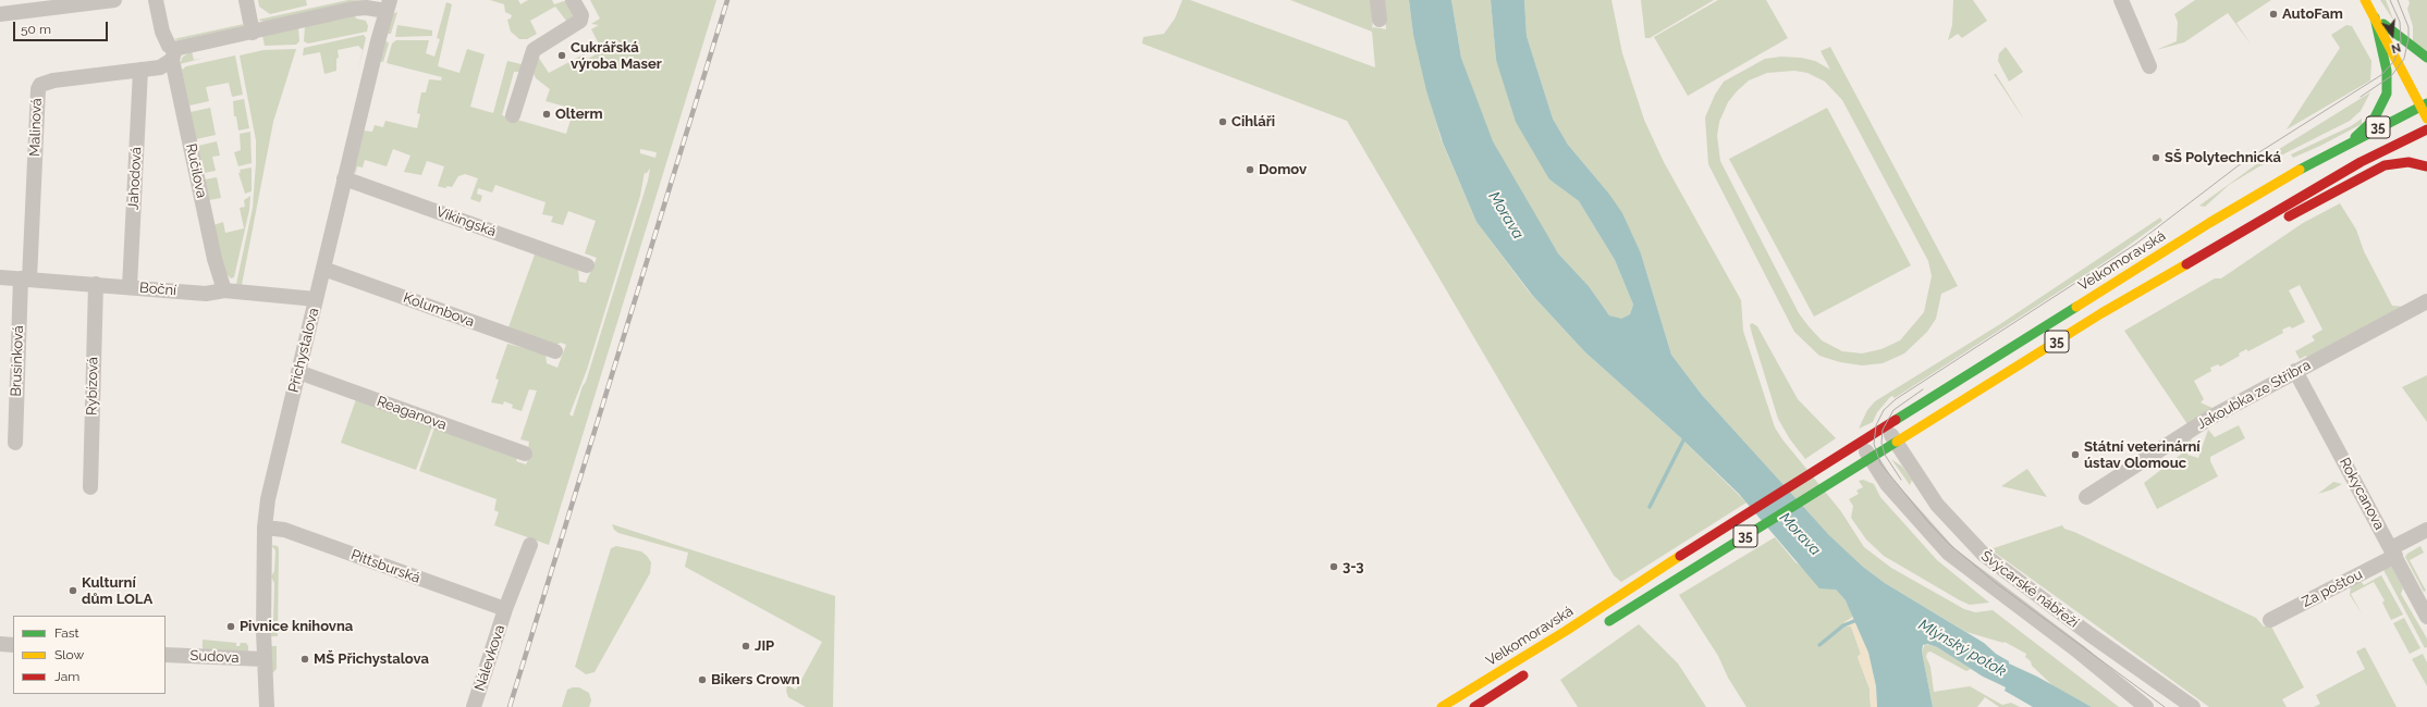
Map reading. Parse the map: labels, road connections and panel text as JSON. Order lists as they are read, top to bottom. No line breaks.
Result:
{"streets":{"main road":["35","Velkomoravská"],"street":["Malinová","Ručilova","Jahodová","Vikingská","Boční","Kolumbova","Přichystalova","Brusinková","Rybízová","Jakoubka ze Stříbra","Reaganova","Rokycanova","Pittsburská","Za poštou","Švýcarské nábřeží","Sudova","Nálevkova"]},"crossings":[["Malinová","Ručilova"],["Malinová","Jahodová"],["Malinová","Boční"],["Malinová","Brusinková"],["35","Švýcarské nábřeží"],["Ručilova","Boční"],["Jahodová","Boční"],["Vikingská","Přichystalova"],["Velkomoravská","Švýcarské nábřeží"],["Boční","Přichystalova"],["Boční","Brusinková"],["Boční","Rybízová"],["Kolumbova","Přichystalova"],["Přichystalova","Reaganova"],["Přichystalova","Pittsburská"],["Přichystalova","Sudova"],["Jakoubka ze Stříbra","Rokycanova"],["Rokycanova","Za poštou"],["Pittsburská","Nálevkova"]],"water":["Morava","Mlýnský potok"],"places":["AutoFam","Cukrářská výroba Maser","Olterm","Cihláři","SŠ Polytechnická","Domov","Státní veterinární ústav Olomouc","3-3","Kulturní dům LOLA","Pivnice knihovna","JIP","MŠ Přichystalova","Bikers Crown"],"legend":["Fast","Slow","Jam"],"scale_bar":"50 m","north":"bottom"}
